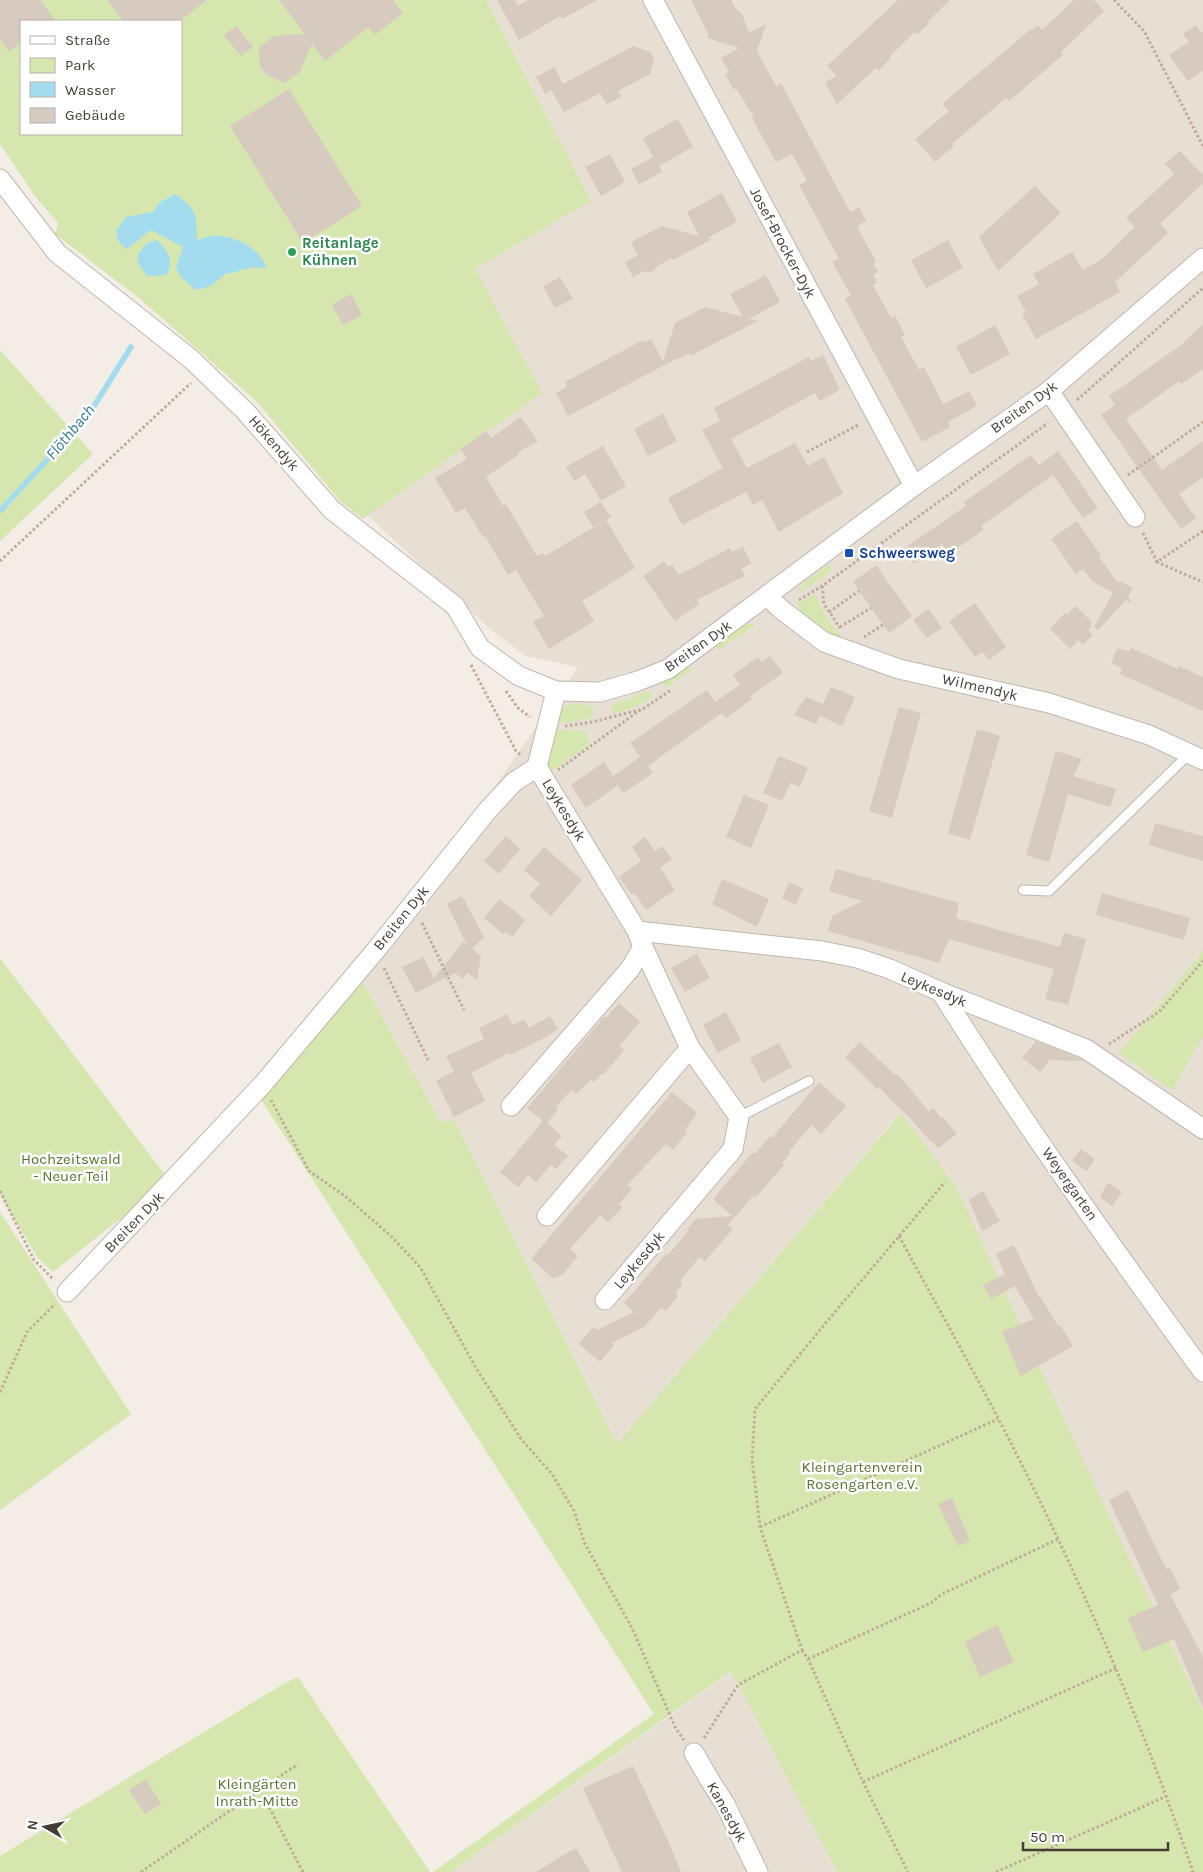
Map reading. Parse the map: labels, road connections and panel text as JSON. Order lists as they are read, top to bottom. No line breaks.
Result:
{"streets":{"street":["Josef-Brocker-Dyk","Breiten Dyk","Hökendyk","Wilmendyk","Leykesdyk","Weyergarten","Kanesdyk"]},"crossings":[["Josef-Brocker-Dyk","Breiten Dyk"],["Breiten Dyk","Hökendyk"],["Breiten Dyk","Wilmendyk"],["Breiten Dyk","Leykesdyk"],["Leykesdyk","Weyergarten"]],"water":["Flöthbach"],"parks":["Hochzeitswald - Neuer Teil","Kleingartenverein Rosengarten e.V.","Kleingärten Inrath-Mitte"],"places":{"other":["Reitanlage Kühnen"],"transit":["Schweersweg"]},"legend":["Straße","Park","Wasser","Gebäude"],"scale_bar":"50 m","north":"left"}
